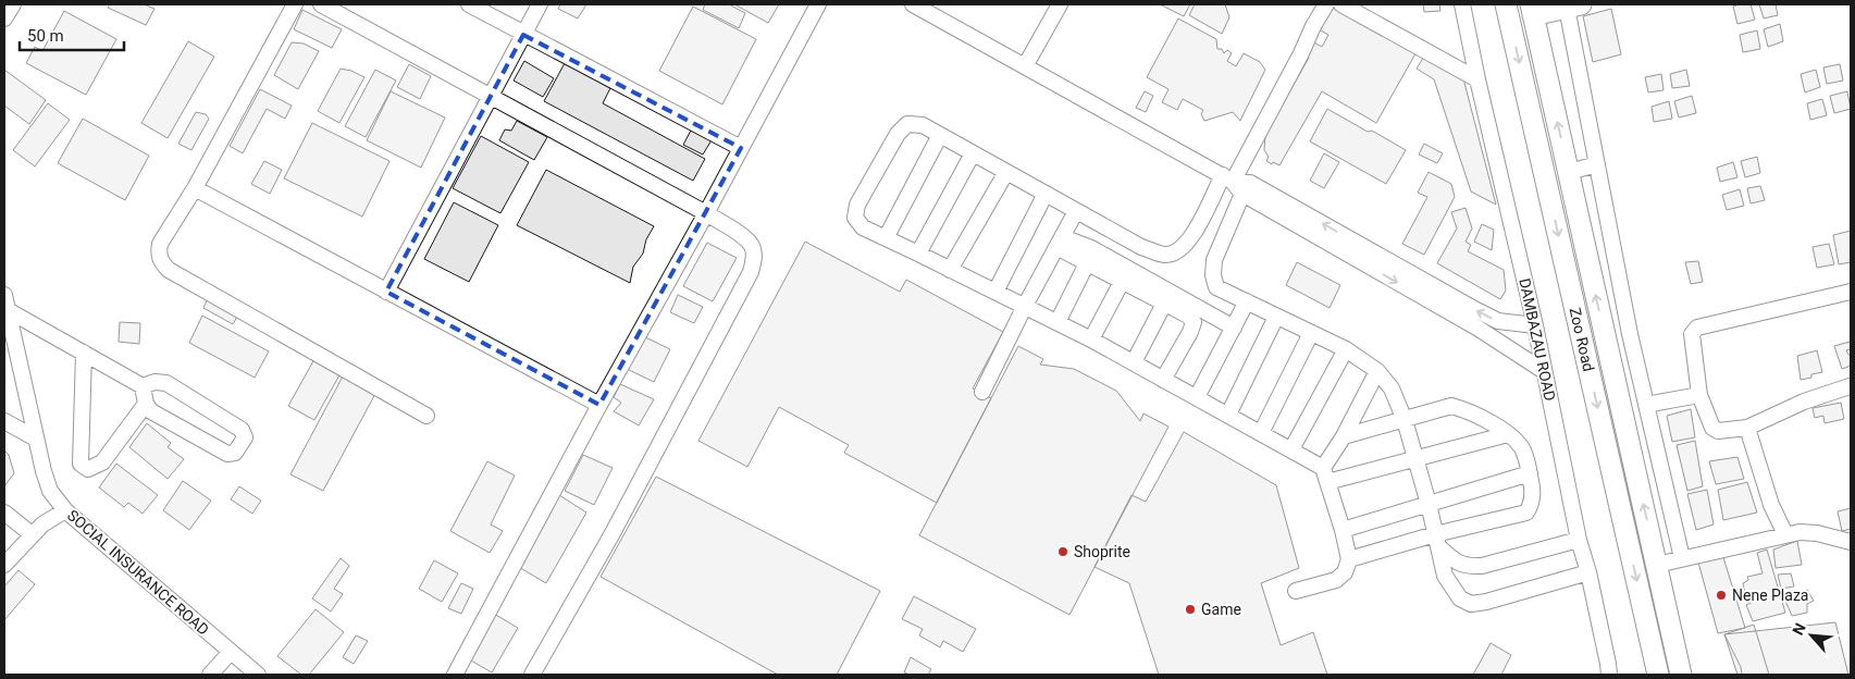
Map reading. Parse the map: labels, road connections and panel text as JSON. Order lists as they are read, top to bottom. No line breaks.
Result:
{"streets":{"main road":["Zoo Road"],"street":["DAMBAZAU ROAD","SOCIAL INSURANCE ROAD"]},"places":["Shoprite","Nene Plaza","Game"],"scale_bar":"50 m","north":"top left"}
